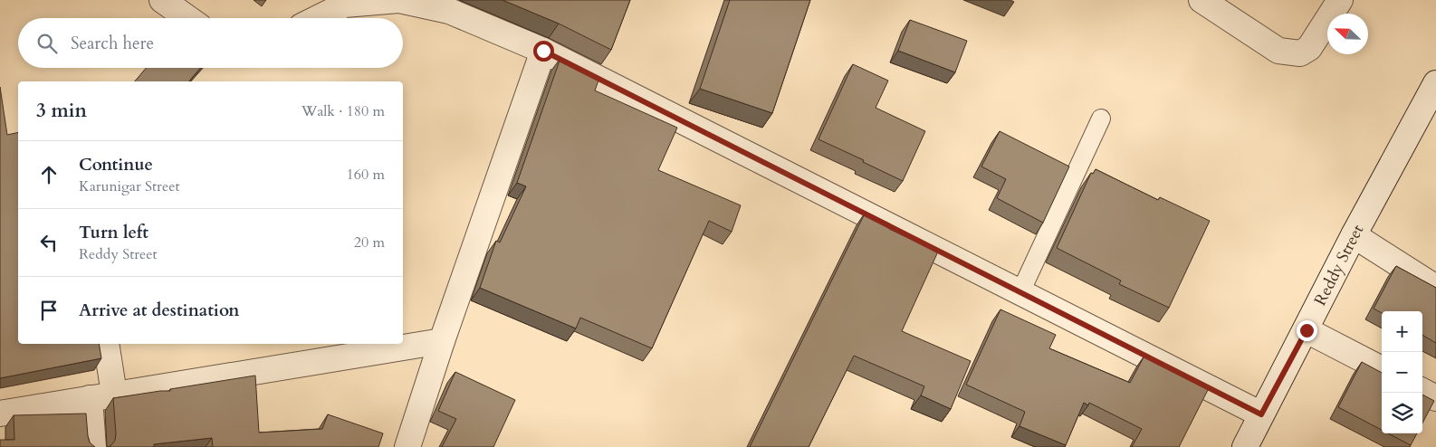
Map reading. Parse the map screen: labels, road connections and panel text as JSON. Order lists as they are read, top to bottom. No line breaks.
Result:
{"streets":{"street":["Reddy Street"]},"north":"top left","page":{"search":"Search here","heading":["3 min","Walk · 180 m"],"list":[["Continue","Karunigar Street","160 m"],["Turn left","Reddy Street","20 m"],"Arrive at destination"],"map_buttons":["+","−"]}}
